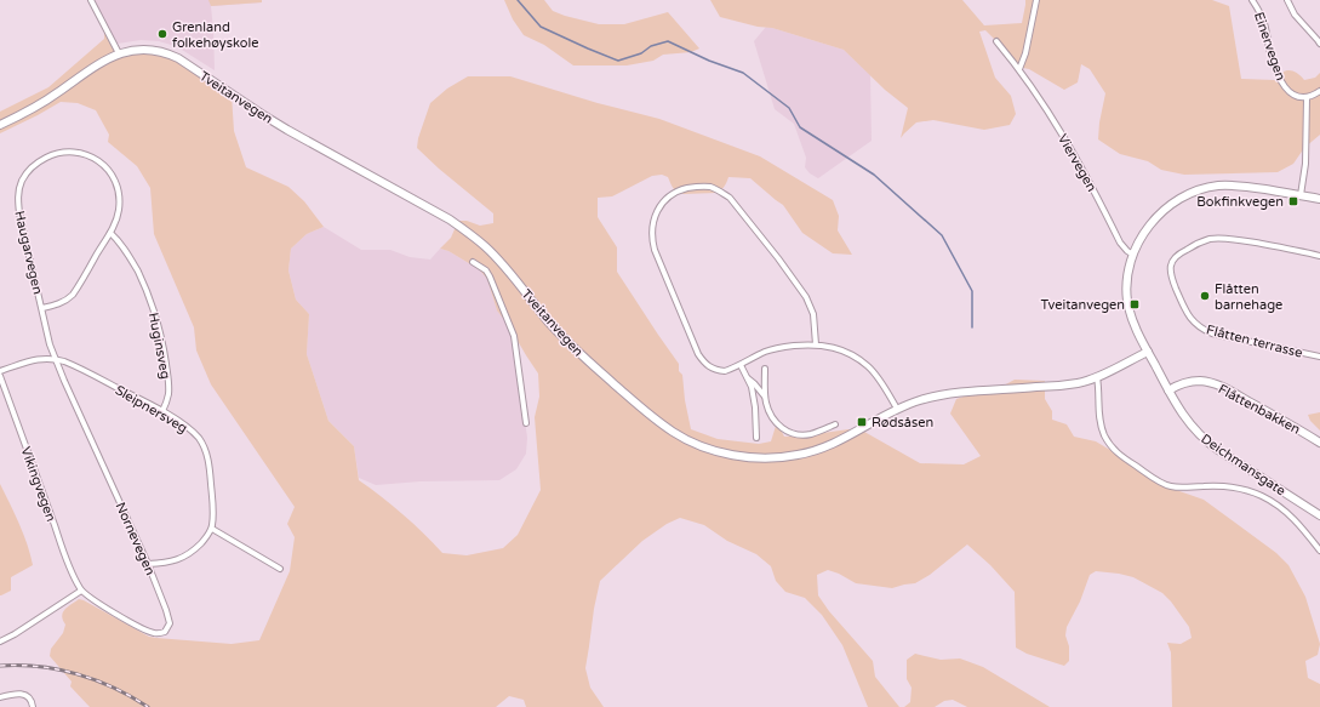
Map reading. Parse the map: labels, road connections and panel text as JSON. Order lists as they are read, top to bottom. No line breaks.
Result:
{"streets":{"main road":["Tveitanvegen","Flåttenbakken","Deichmansgate"],"street":["Einervegen","Viervegen","Haugarvegen","Flåtten terrasse","Huginsveg","Sleipnersveg","Vikingvegen","Nornevegen"]},"crossings":[["Tveitanvegen","Deichmansgate"],["Viervegen","Deichmansgate"],["Haugarvegen","Huginsveg"],["Haugarvegen","Sleipnersveg"],["Haugarvegen","Nornevegen"],["Huginsveg","Sleipnersveg"],["Sleipnersveg","Nornevegen"],["Flåttenbakken","Deichmansgate"],["Vikingvegen","Nornevegen"]],"places":{"other":["Grenland folkehøyskole","Flåtten barnehage"],"transit":["Bokfinkvegen","Tveitanvegen","Rødsåsen"]}}
